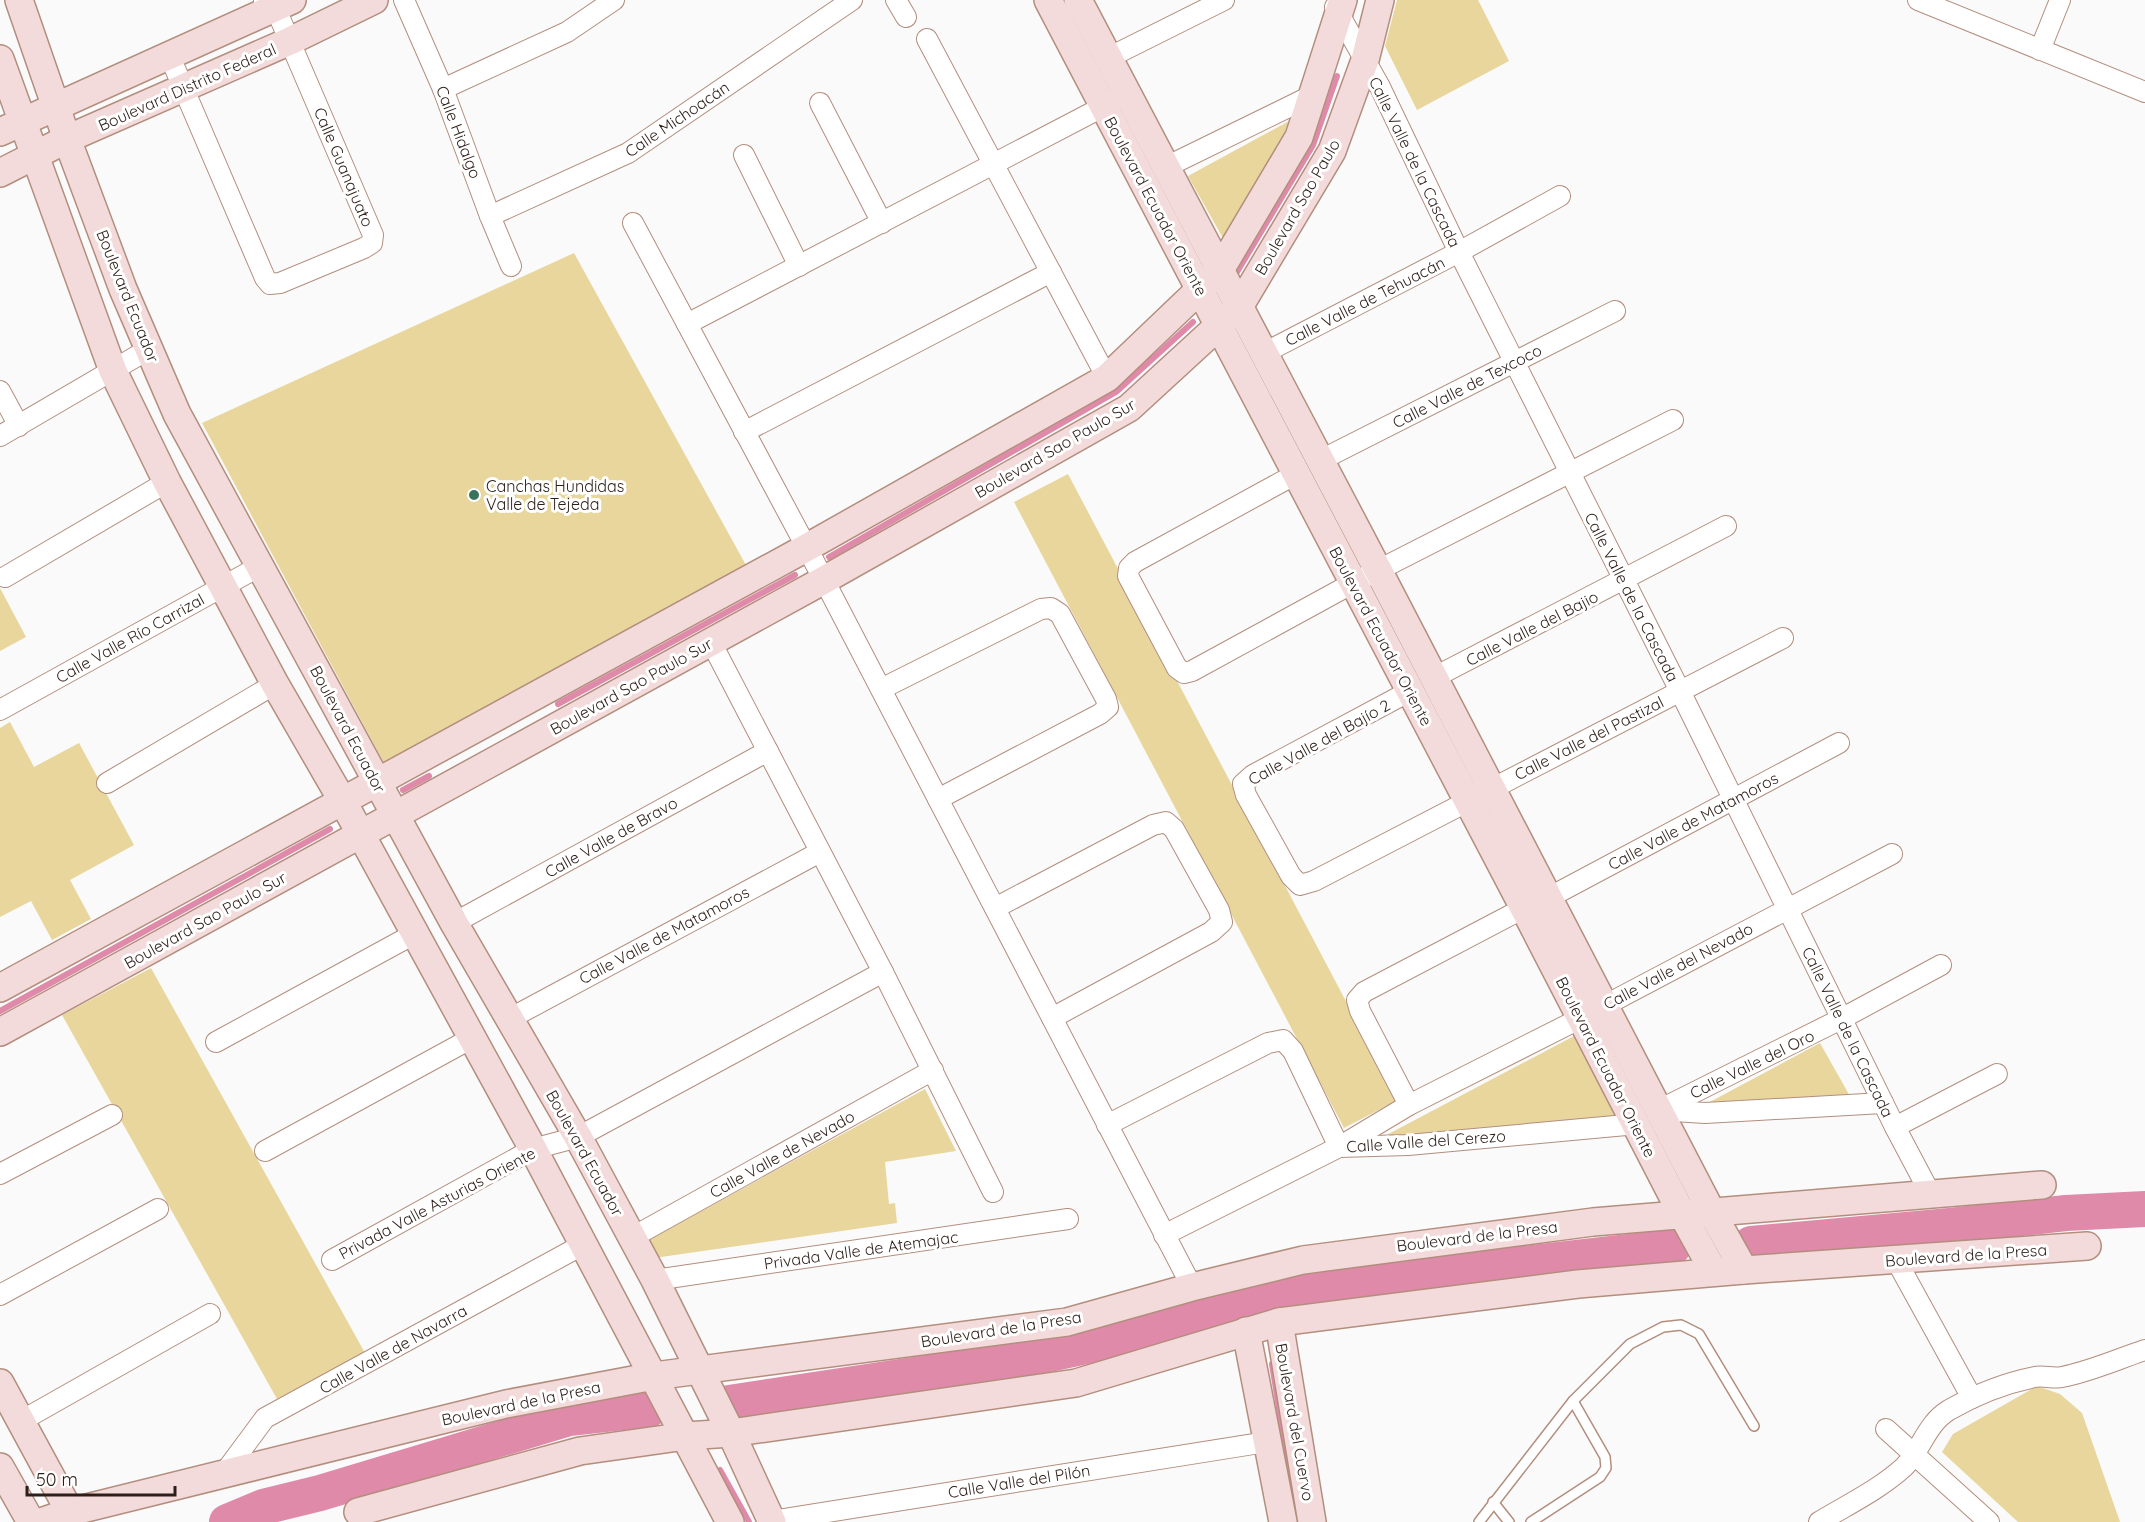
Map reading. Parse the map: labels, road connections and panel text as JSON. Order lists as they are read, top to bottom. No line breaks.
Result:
{"streets":{"street":["Boulevard Distrito Federal","Calle Michoacán","Calle Hidalgo","Calle Valle de la Cascada","Calle Guanajuato","Boulevard Ecuador Oriente","Boulevard Sao Paulo","Boulevard Ecuador","Calle Valle de Tehuacán","Calle Valle de Texcoco","Boulevard Sao Paulo Sur","Calle Valle del Bajio","Calle Valle Río Carrizal","Calle Valle del Pastizal","Calle Valle del Bajío 2","Calle Valle de Matamoros","Calle Valle de Bravo","Calle Valle del Nevado","Calle Valle del Oro","Calle Valle del Cerezo","Calle Valle de Nevado","Privada Valle Asturias Oriente","Boulevard de la Presa","Privada Valle de Atemajac","Calle Valle de Navarra","Boulevard del Cuervo","Calle Valle del Pilón"]},"crossings":[["Boulevard Distrito Federal","Calle Guanajuato"],["Boulevard Distrito Federal","Boulevard Ecuador"],["Calle Michoacán","Calle Hidalgo"],["Calle Valle de la Cascada","Boulevard Sao Paulo"],["Calle Valle de la Cascada","Calle Valle de Tehuacán"],["Calle Valle de la Cascada","Calle Valle de Texcoco"],["Calle Valle de la Cascada","Calle Valle del Bajio"],["Calle Valle de la Cascada","Calle Valle del Pastizal"],["Calle Valle de la Cascada","Calle Valle de Matamoros"],["Calle Valle de la Cascada","Calle Valle del Nevado"],["Calle Valle de la Cascada","Calle Valle del Oro"],["Calle Valle de la Cascada","Calle Valle del Cerezo"],["Calle Valle de la Cascada","Boulevard de la Presa"],["Boulevard Ecuador Oriente","Boulevard Sao Paulo"],["Boulevard Ecuador Oriente","Calle Valle de Tehuacán"],["Boulevard Ecuador Oriente","Calle Valle de Texcoco"],["Boulevard Ecuador Oriente","Boulevard Sao Paulo Sur"],["Boulevard Ecuador Oriente","Calle Valle del Bajio"],["Boulevard Ecuador Oriente","Calle Valle del Pastizal"],["Boulevard Ecuador Oriente","Calle Valle del Bajío 2"],["Boulevard Ecuador Oriente","Calle Valle de Matamoros"],["Boulevard Ecuador Oriente","Calle Valle del Nevado"],["Boulevard Ecuador Oriente","Calle Valle del Oro"],["Boulevard Ecuador Oriente","Calle Valle del Cerezo"],["Boulevard Ecuador Oriente","Boulevard de la Presa"],["Boulevard Sao Paulo","Boulevard Sao Paulo Sur"],["Boulevard Ecuador","Boulevard Sao Paulo Sur"],["Boulevard Ecuador","Calle Valle Río Carrizal"],["Boulevard Ecuador","Calle Valle de Matamoros"],["Boulevard Ecuador","Calle Valle de Bravo"],["Boulevard Ecuador","Calle Valle de Nevado"],["Boulevard Ecuador","Privada Valle Asturias Oriente"],["Boulevard Ecuador","Boulevard de la Presa"],["Boulevard Ecuador","Privada Valle de Atemajac"],["Boulevard Ecuador","Calle Valle del Pilón"],["Calle Valle del Bajio","Calle Valle del Bajío 2"],["Calle Valle del Pastizal","Calle Valle del Bajío 2"],["Calle Valle de Matamoros","Calle Valle del Nevado"],["Calle Valle del Nevado","Calle Valle del Cerezo"],["Calle Valle del Oro","Calle Valle del Cerezo"],["Boulevard de la Presa","Calle Valle de Navarra"],["Boulevard de la Presa","Boulevard del Cuervo"],["Boulevard del Cuervo","Calle Valle del Pilón"]],"places":["Canchas Hundidas Valle de Tejeda"],"scale_bar":"50 m"}
